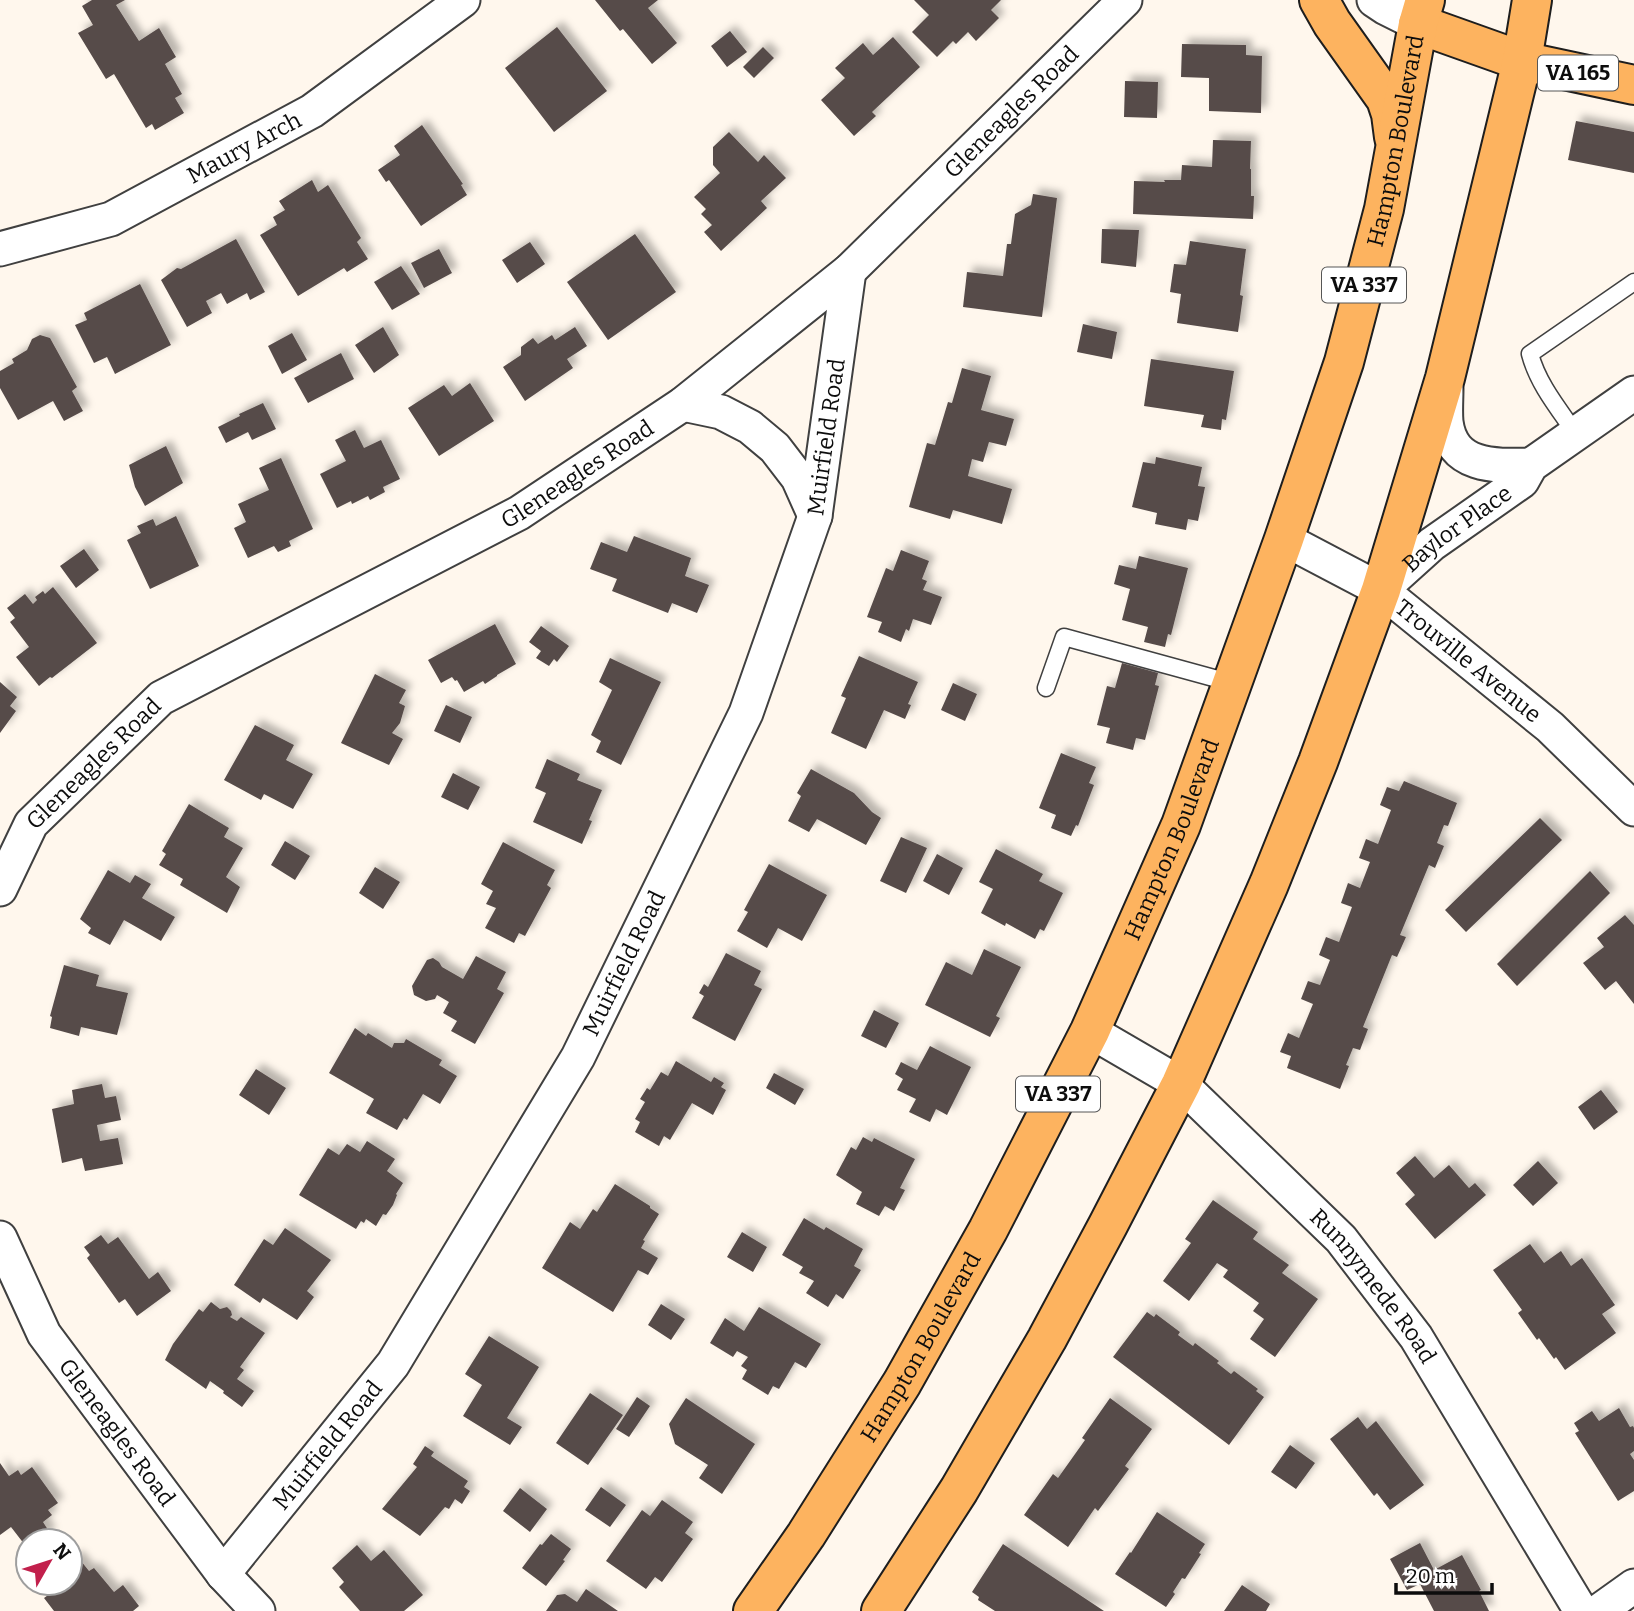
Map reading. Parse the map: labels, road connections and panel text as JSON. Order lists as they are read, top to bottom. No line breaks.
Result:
{"streets":{"main road":["VA 165","Hampton Boulevard","VA 337"],"street":["Gleneagles Road","Maury Arch","Muirfield Road","Baylor Place","Trouville Avenue","Runnymede Road"]},"crossings":[["VA 165","Hampton Boulevard"],["Gleneagles Road","Muirfield Road"],["Hampton Boulevard","Trouville Avenue"],["Hampton Boulevard","Runnymede Road"],["Baylor Place","Trouville Avenue"]],"scale_bar":"20 m","north":"top right"}
